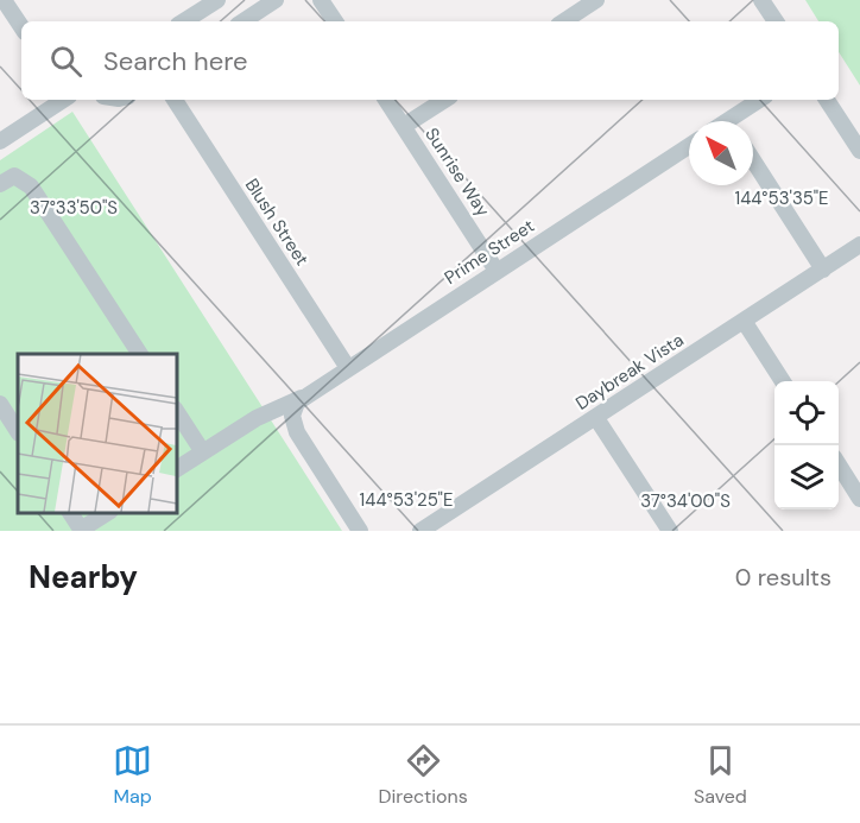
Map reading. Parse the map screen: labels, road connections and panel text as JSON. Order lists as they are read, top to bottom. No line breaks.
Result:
{"streets":{"street":["Sunrise Way","Blush Street","Prime Street","Daybreak Vista"]},"crossings":[["Sunrise Way","Prime Street"],["Blush Street","Prime Street"]],"north":"top left","page":{"search":"Search here","heading":["Nearby","0 results"],"nav":["Map","Directions","Saved"]},"coordinates":["144°53'35\"E","37°33'50\"S","144°53'25\"E","37°34'00\"S"]}
